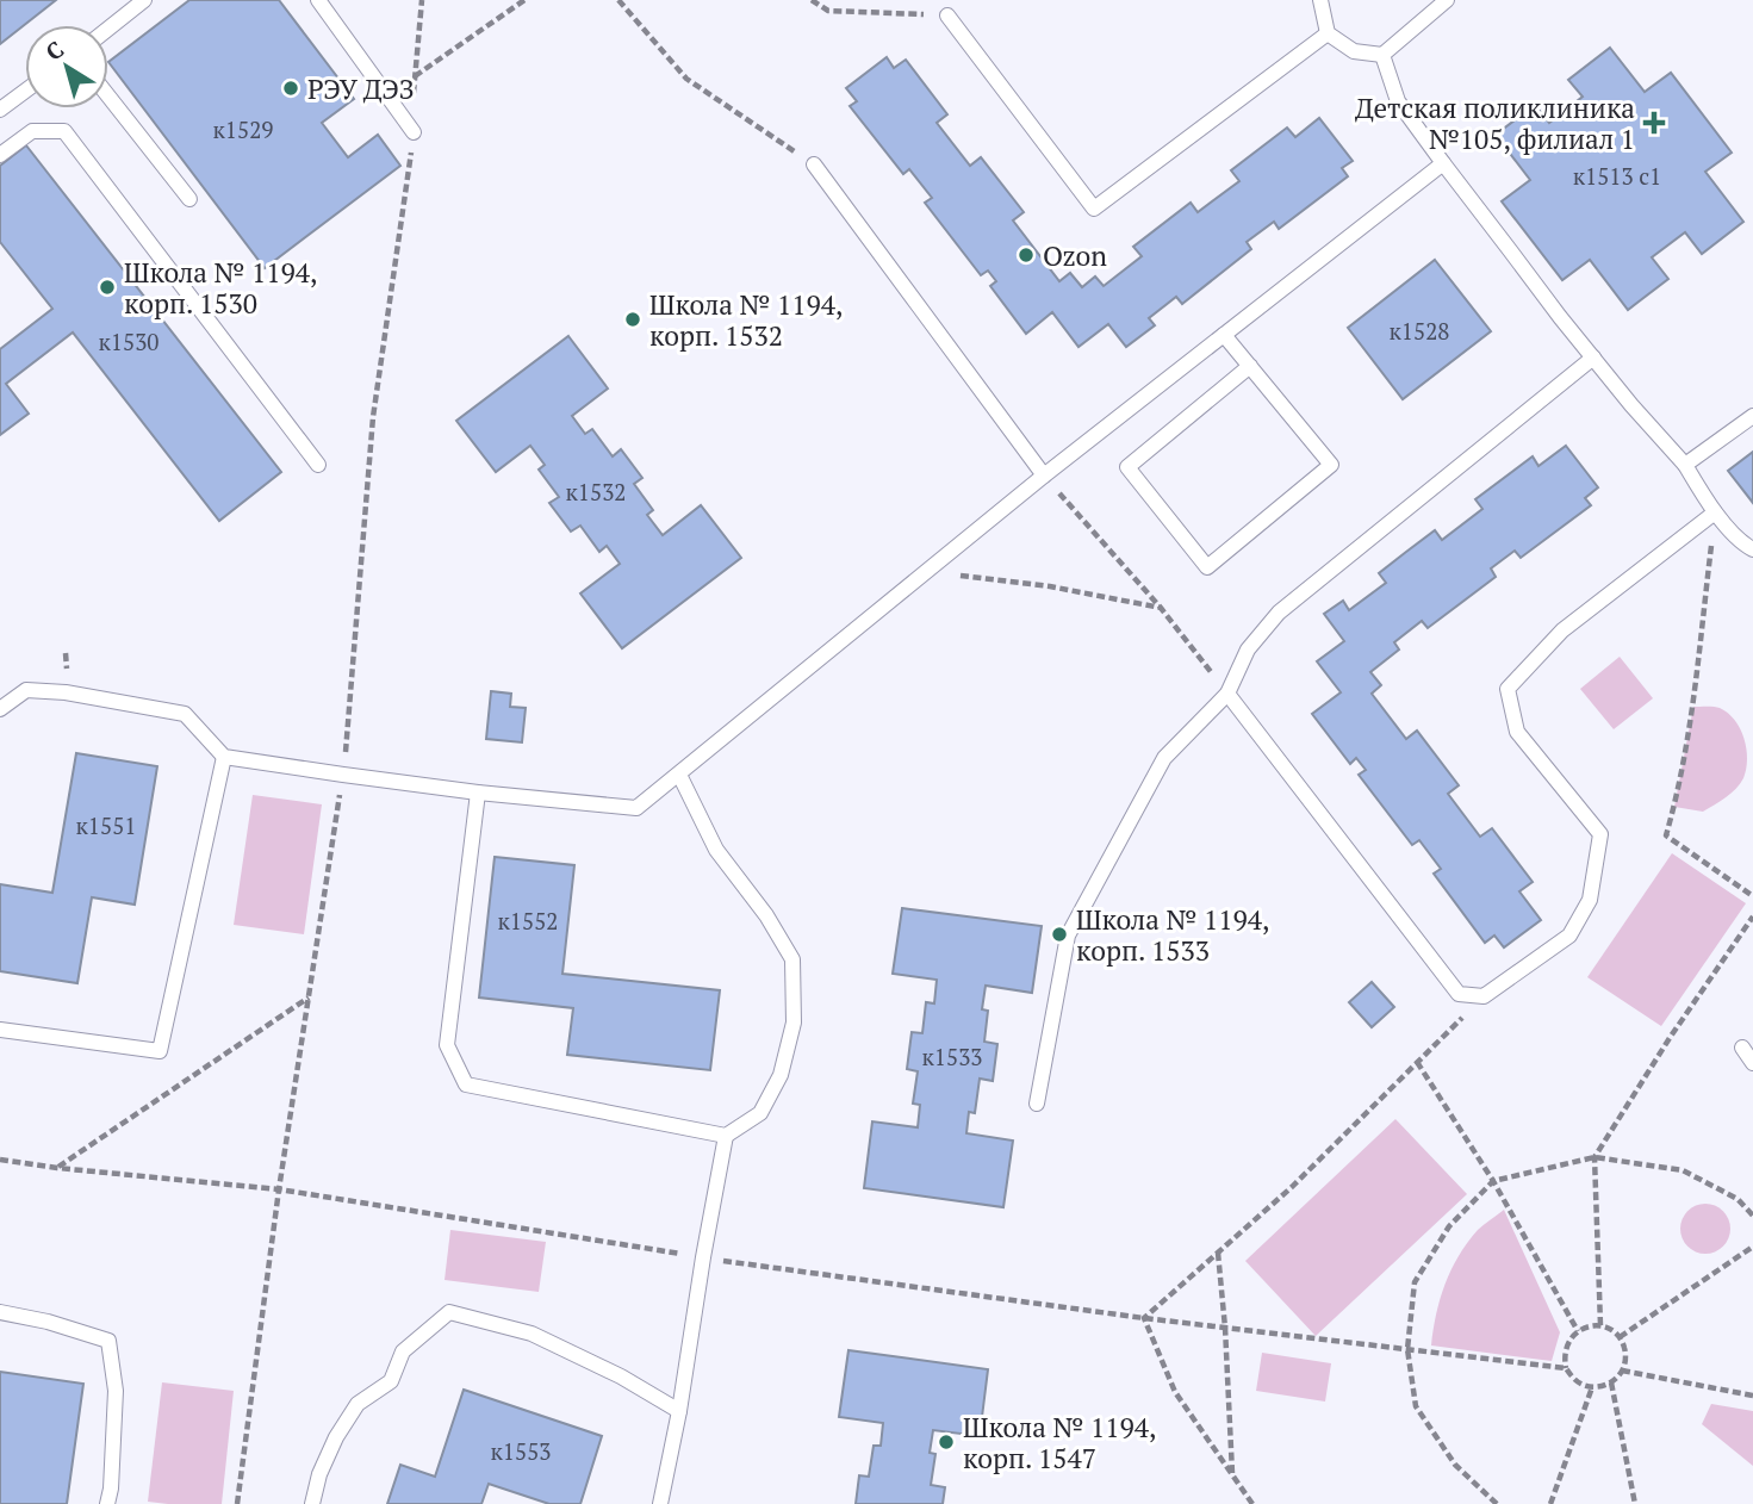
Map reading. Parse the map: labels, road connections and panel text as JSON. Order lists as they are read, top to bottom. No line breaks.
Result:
{"places":{"other":["РЭУ ДЭЗ","Ozon","Школа № 1194, корп. 1530","Школа № 1194, корп. 1532","Школа № 1194, корп. 1533","Школа № 1194, корп. 1547"],"health":["Детская поликлиника №105, филиал 1"]},"house_numbers":["к1529","к1513 с1","к1528","к1530","к1532","к1551","к1552","к1533","к1553"],"north":"top left"}
